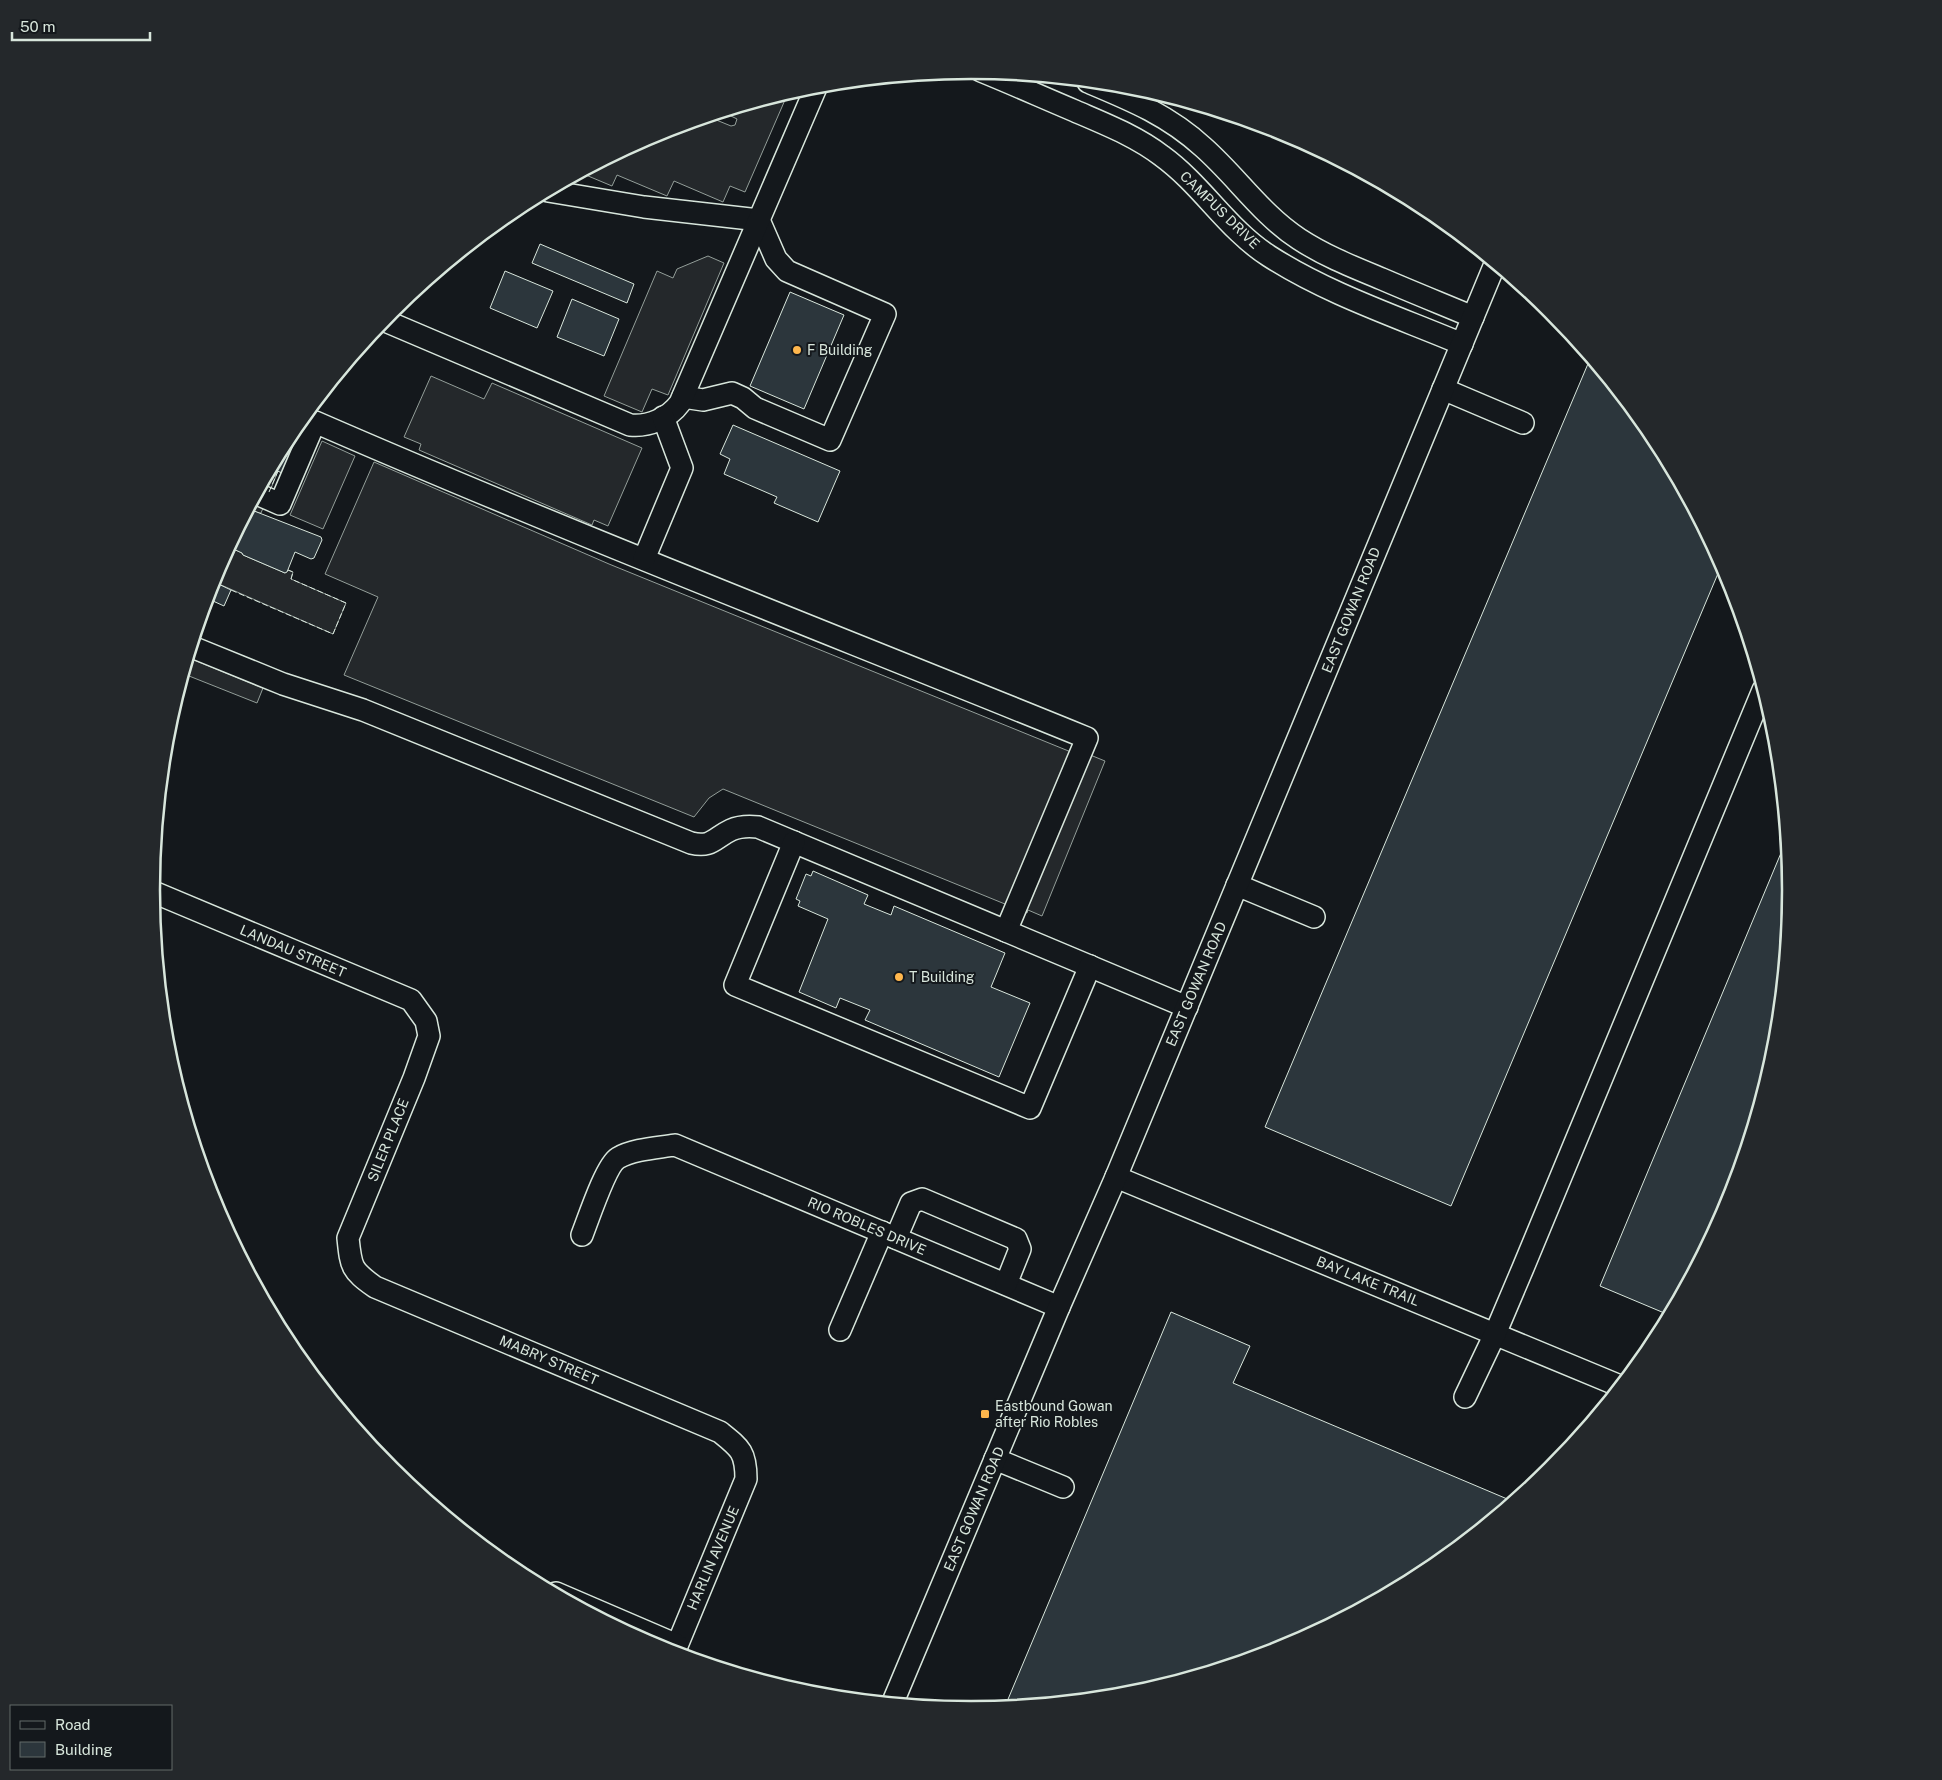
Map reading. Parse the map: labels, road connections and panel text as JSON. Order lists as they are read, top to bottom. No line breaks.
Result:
{"streets":{"street":["CAMPUS DRIVE","EAST GOWAN ROAD","LANDAU STREET","SILER PLACE","RIO ROBLES DRIVE","BAY LAKE TRAIL","MABRY STREET","HARLIN AVENUE"]},"crossings":[["CAMPUS DRIVE","EAST GOWAN ROAD"],["EAST GOWAN ROAD","RIO ROBLES DRIVE"],["EAST GOWAN ROAD","BAY LAKE TRAIL"],["LANDAU STREET","SILER PLACE"],["SILER PLACE","MABRY STREET"],["MABRY STREET","HARLIN AVENUE"]],"places":{"other":["F Building","T Building"],"transit":["Eastbound Gowan after Rio Robles"]},"legend":["Road","Building"],"scale_bar":"50 m"}
